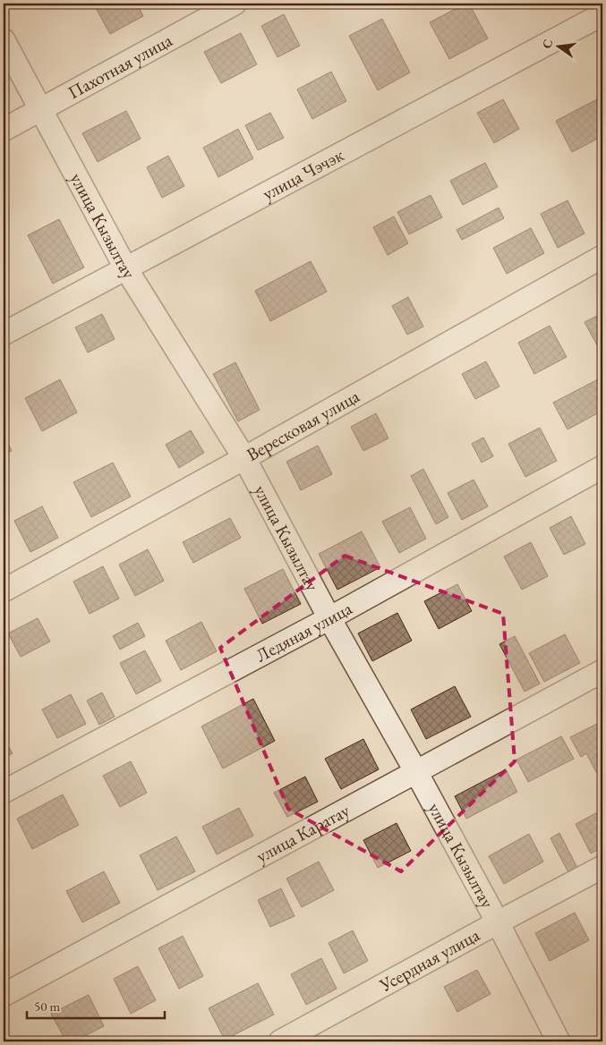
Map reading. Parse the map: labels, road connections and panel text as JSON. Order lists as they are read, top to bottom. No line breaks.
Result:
{"streets":{"street":["Пахотная улица","улица Чэчэк","улица Кызылтау","Вересковая улица","Ледяная улица","улица Каратау","Усердная улица"]},"crossings":[["Пахотная улица","улица Кызылтау"],["улица Чэчэк","улица Кызылтау"],["улица Кызылтау","Вересковая улица"],["улица Кызылтау","Ледяная улица"],["улица Кызылтау","улица Каратау"],["улица Кызылтау","Усердная улица"]],"scale_bar":"50 m","north":"left"}
